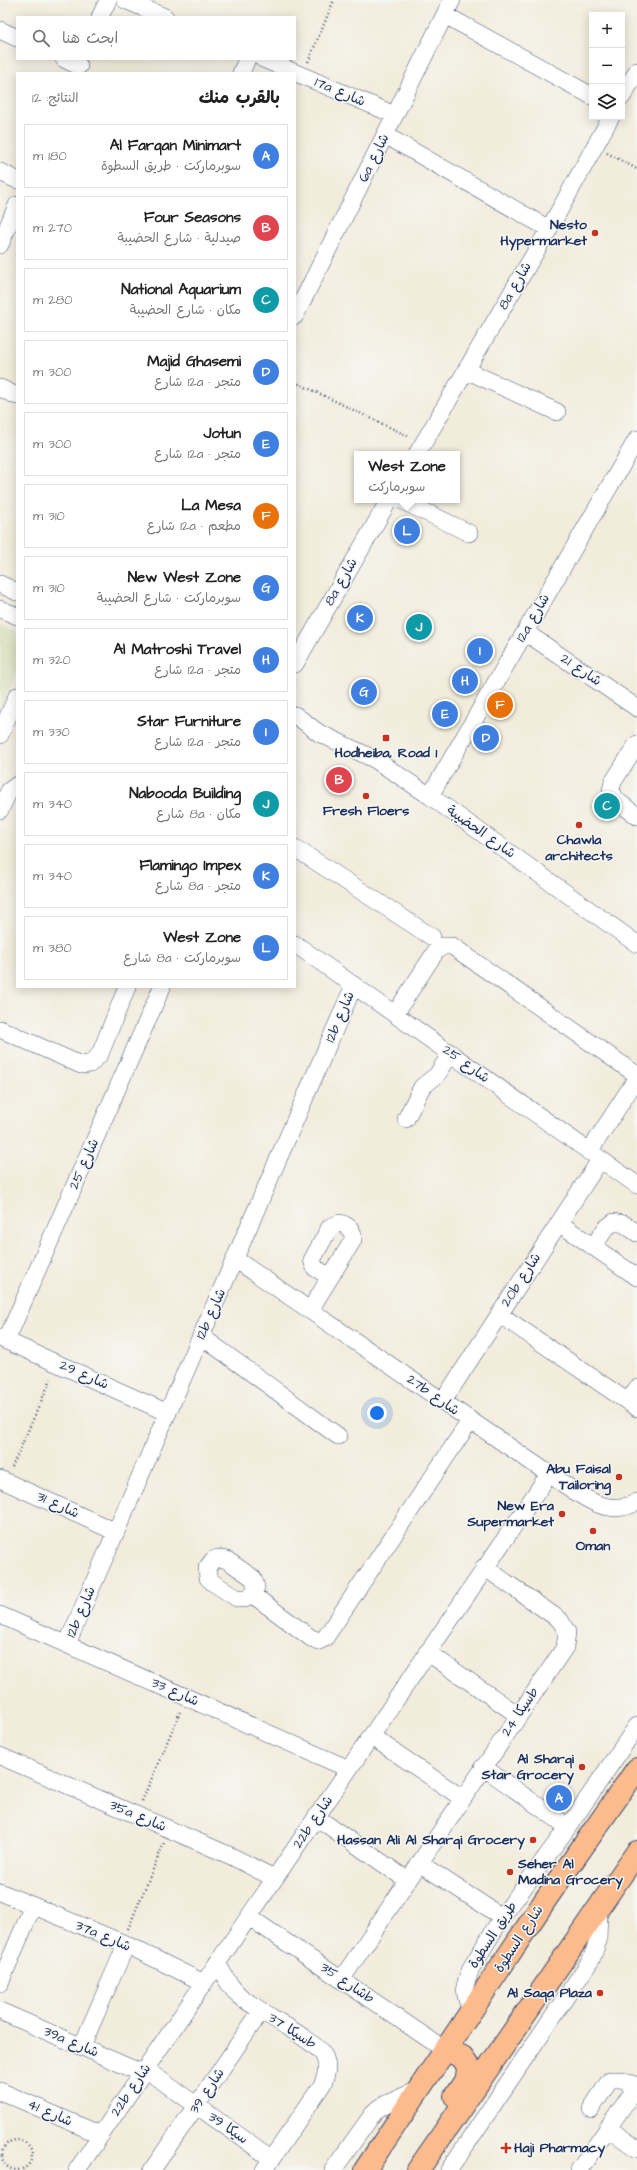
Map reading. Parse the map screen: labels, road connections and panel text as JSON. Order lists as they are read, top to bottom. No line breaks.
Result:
{"streets":{"main road":["شارع السطوة"],"street":["17a شارع","6a شارع","8a شارع","12a شارع","شارع 21","شارع الحضيبة","12b شارع","شارع 25","20b شارع","شارع 29","27b شارع","شارع 31","شارع 33","سيكا 24b","35a شارع","22b شارع","طريق السطوة","37a شارع","شارع 35b","سيكا 37b","39a شارع","شارع 39","شارع 41","سيكا 39"]},"crossings":[["17a شارع","6a شارع"],["12a شارع","شارع 21"],["12a شارع","شارع الحضيبة"],["12b شارع","شارع 25"],["12b شارع","شارع 29"],["12b شارع","27b شارع"],["12b شارع","شارع 31"],["12b شارع","شارع 33"],["شارع 25","20b شارع"],["شارع 25","شارع 29"],["20b شارع","27b شارع"],["27b شارع","22b شارع"],["شارع 33","22b شارع"],["سيكا 24b","22b شارع"],["سيكا 24b","شارع 35b"],["35a شارع","22b شارع"],["22b شارع","37a شارع"],["22b شارع","شارع 35b"],["22b شارع","سيكا 37b"],["22b شارع","39a شارع"],["22b شارع","شارع 41"],["22b شارع","سيكا 39"],["طريق السطوة","شارع السطوة"],["شارع السطوة","شارع 35b"],["سيكا 37b","شارع 39"],["سيكا 37b","سيكا 39"],["39a شارع","سيكا 39"],["شارع 39","سيكا 39"]],"places":{"other":["Nesto Hypermarket","Fresh Floers","Chawla architects","Abu Faisal Tailoring","New Era Supermarket","Oman","Al Sharqi Star Grocery","Hassan Ali Al Sharqi Grocery","Seher Al Madina Grocery","Al Saqa Plaza"],"transit":["Hodheiba, Road 1"],"health":["Haji Pharmacy"]},"page":{"map_buttons":["+","−"],"search":"ابحث هنا","heading":["بالقرب منك","النتائج: 12"],"list":[{"mark":"A","name":"Al Farqan Minimart","note":"سوبرماركت · طريق السطوة","value":"180 m"},{"mark":"B","name":"Four Seasons","note":"صيدلية · شارع الحضيبة","value":"270 m"},{"mark":"C","name":"National Aquarium","note":"مكان · شارع الحضيبة","value":"280 m"},{"mark":"D","name":"Majid Ghasemi","note":"متجر · 12a شارع","value":"300 m"},{"mark":"E","name":"Jotun","note":"متجر · 12a شارع","value":"300 m"},{"mark":"F","name":"La Mesa","note":"مطعم · 12a شارع","value":"310 m"},{"mark":"G","name":"New West Zone","note":"سوبرماركت · شارع الحضيبة","value":"310 m"},{"mark":"H","name":"Al Matroshi Travel","note":"متجر · 12a شارع","value":"320 m"},{"mark":"I","name":"Star Furniture","note":"متجر · 12a شارع","value":"330 m"},{"mark":"J","name":"Nabooda Building","note":"مكان · 8a شارع","value":"340 m"},{"mark":"K","name":"Flamingo Impex","note":"متجر · 8a شارع","value":"340 m"},{"mark":"L","name":"West Zone","note":"سوبرماركت · 8a شارع","value":"380 m"}],"popup":["West Zone","سوبرماركت"],"pins":["L","K","J","I","H","G","F","E","D","B","C","A"]}}
